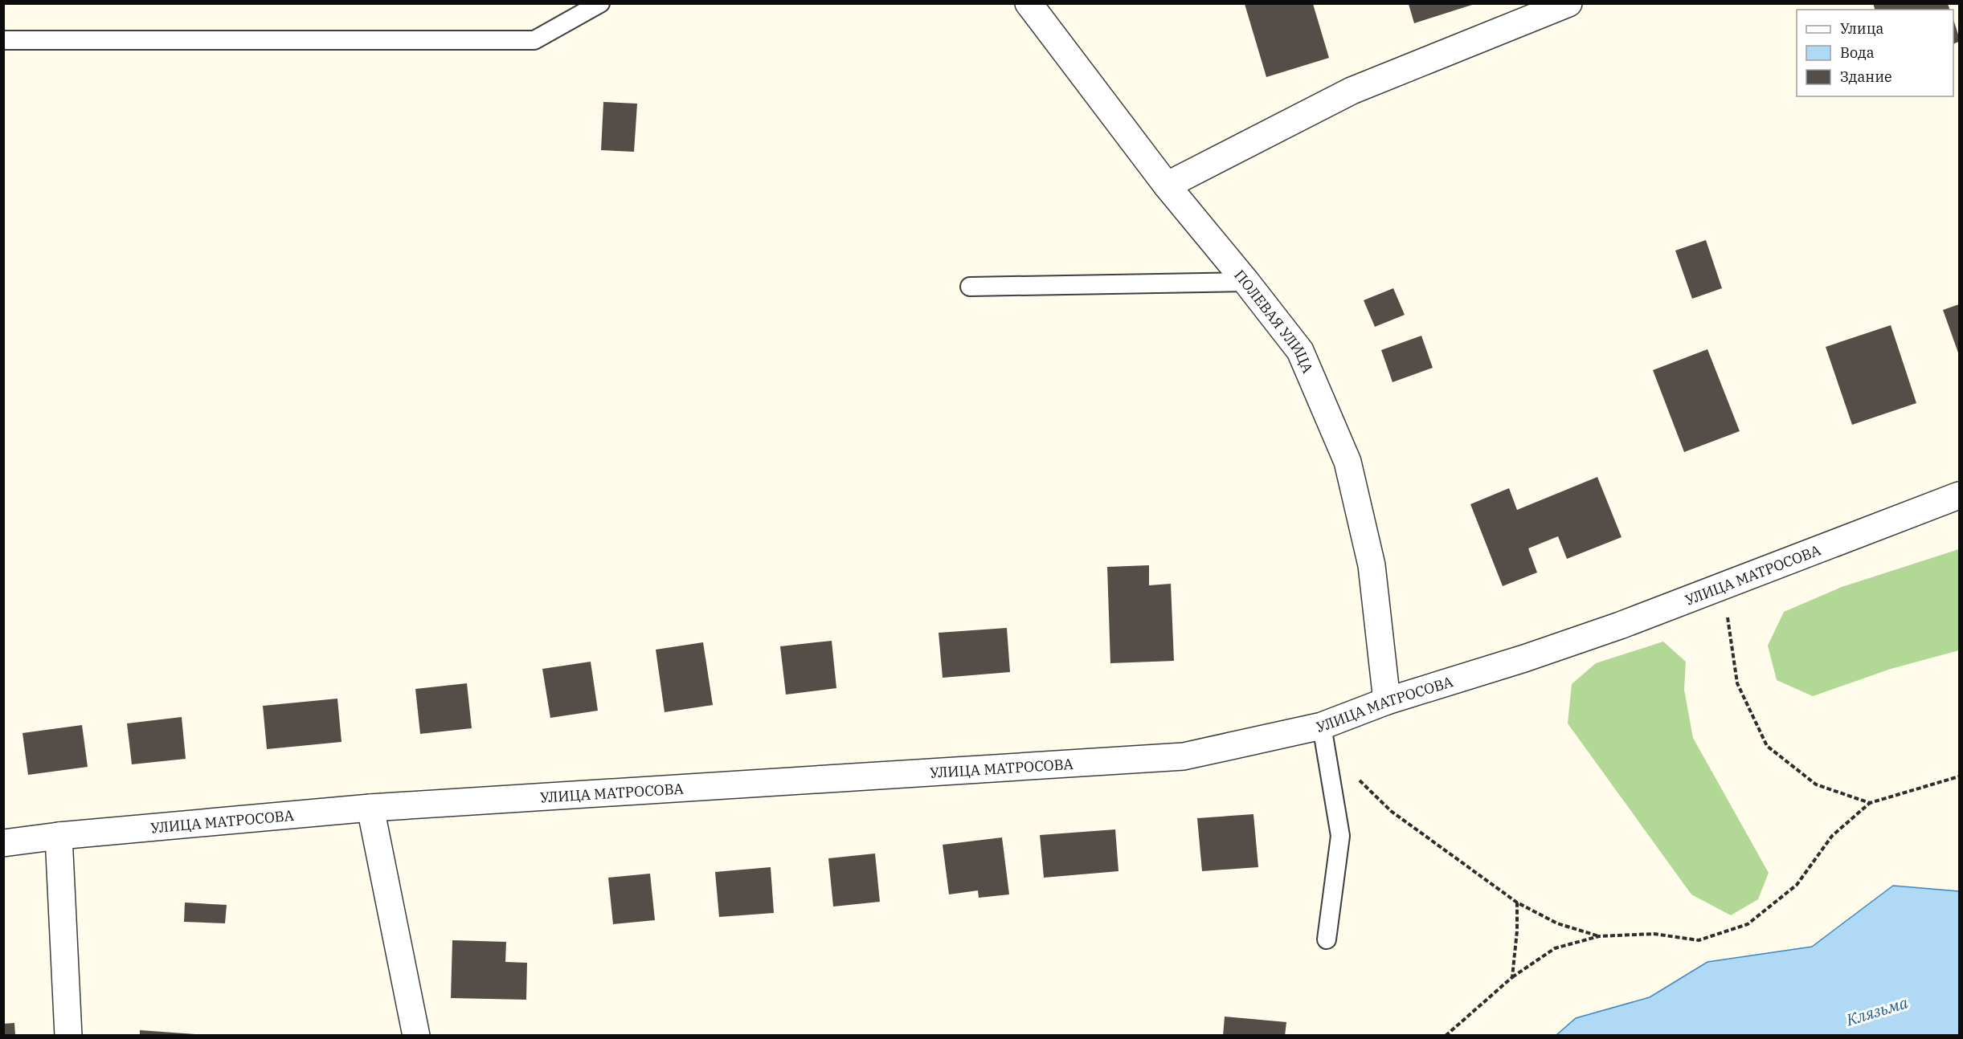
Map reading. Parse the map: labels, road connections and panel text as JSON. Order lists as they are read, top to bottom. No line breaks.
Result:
{"streets":{"street":["ПОЛЕВАЯ УЛИЦА","УЛИЦА МАТРОСОВА"]},"crossings":[["ПОЛЕВАЯ УЛИЦА","УЛИЦА МАТРОСОВА"]],"water":["Клязьма"],"legend":["Улица","Вода","Здание"]}
